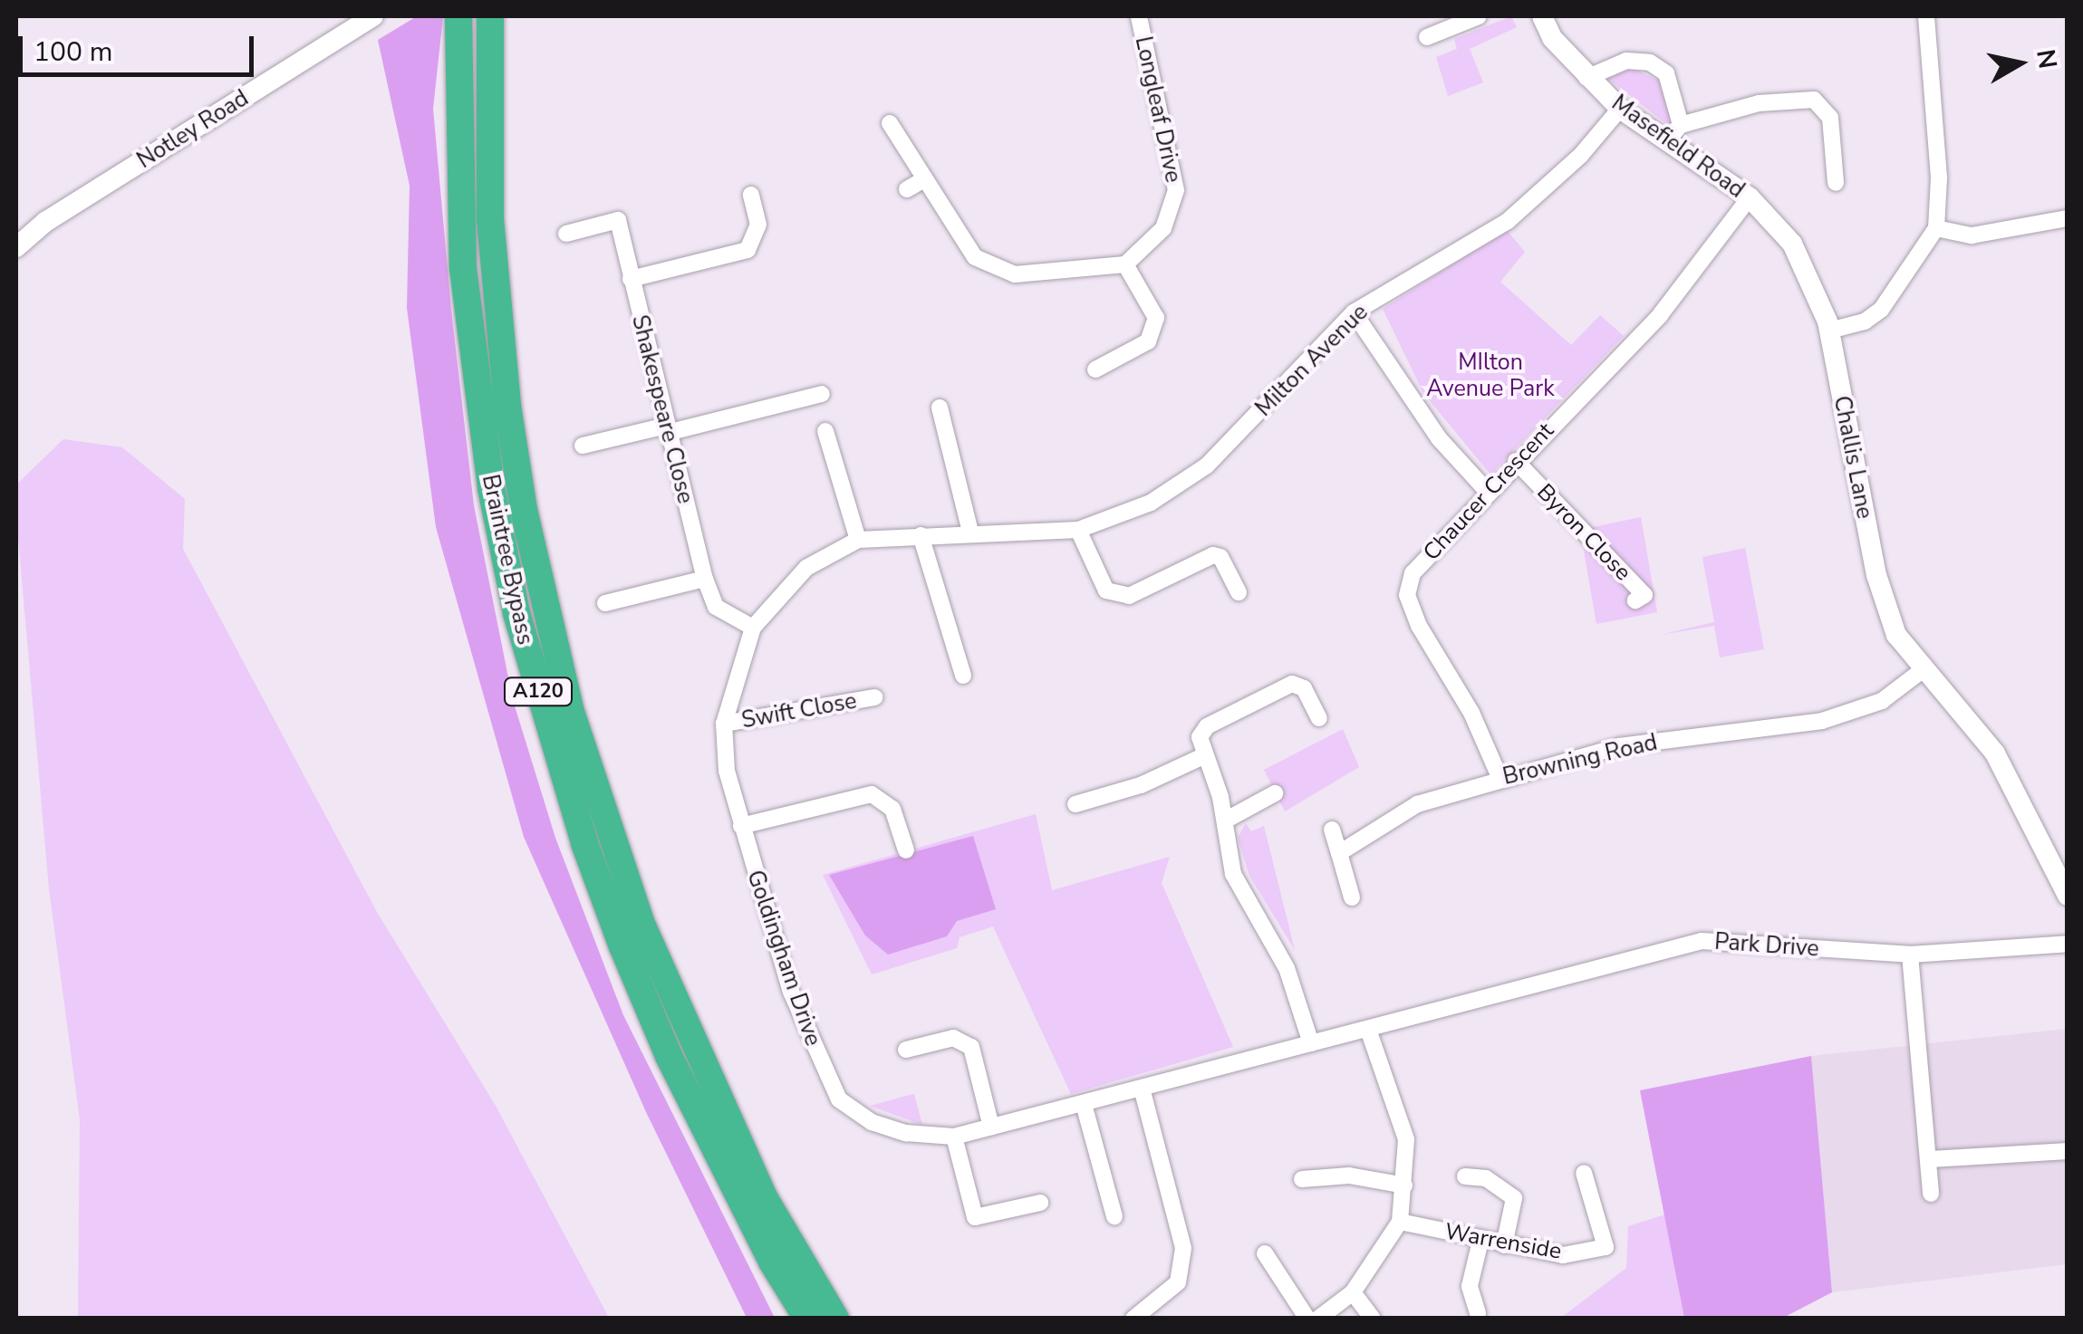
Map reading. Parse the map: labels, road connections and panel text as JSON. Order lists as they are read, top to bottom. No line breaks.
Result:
{"streets":{"highway":["Braintree Bypass","A120"],"street":["Longleaf Drive","Notley Road","Masefield Road","Milton Avenue","Shakespeare Close","Challis Lane","Chaucer Crescent","Byron Close","Swift Close","Browning Road","Park Drive","Goldingham Drive","Warrenside"]},"crossings":[["Masefield Road","Milton Avenue"],["Masefield Road","Challis Lane"],["Masefield Road","Chaucer Crescent"],["Milton Avenue","Goldingham Drive"],["Shakespeare Close","Goldingham Drive"],["Challis Lane","Browning Road"],["Chaucer Crescent","Byron Close"],["Chaucer Crescent","Browning Road"],["Swift Close","Goldingham Drive"],["Park Drive","Goldingham Drive"]],"parks":["MIlton Avenue Park"],"scale_bar":"100 m","north":"right"}
